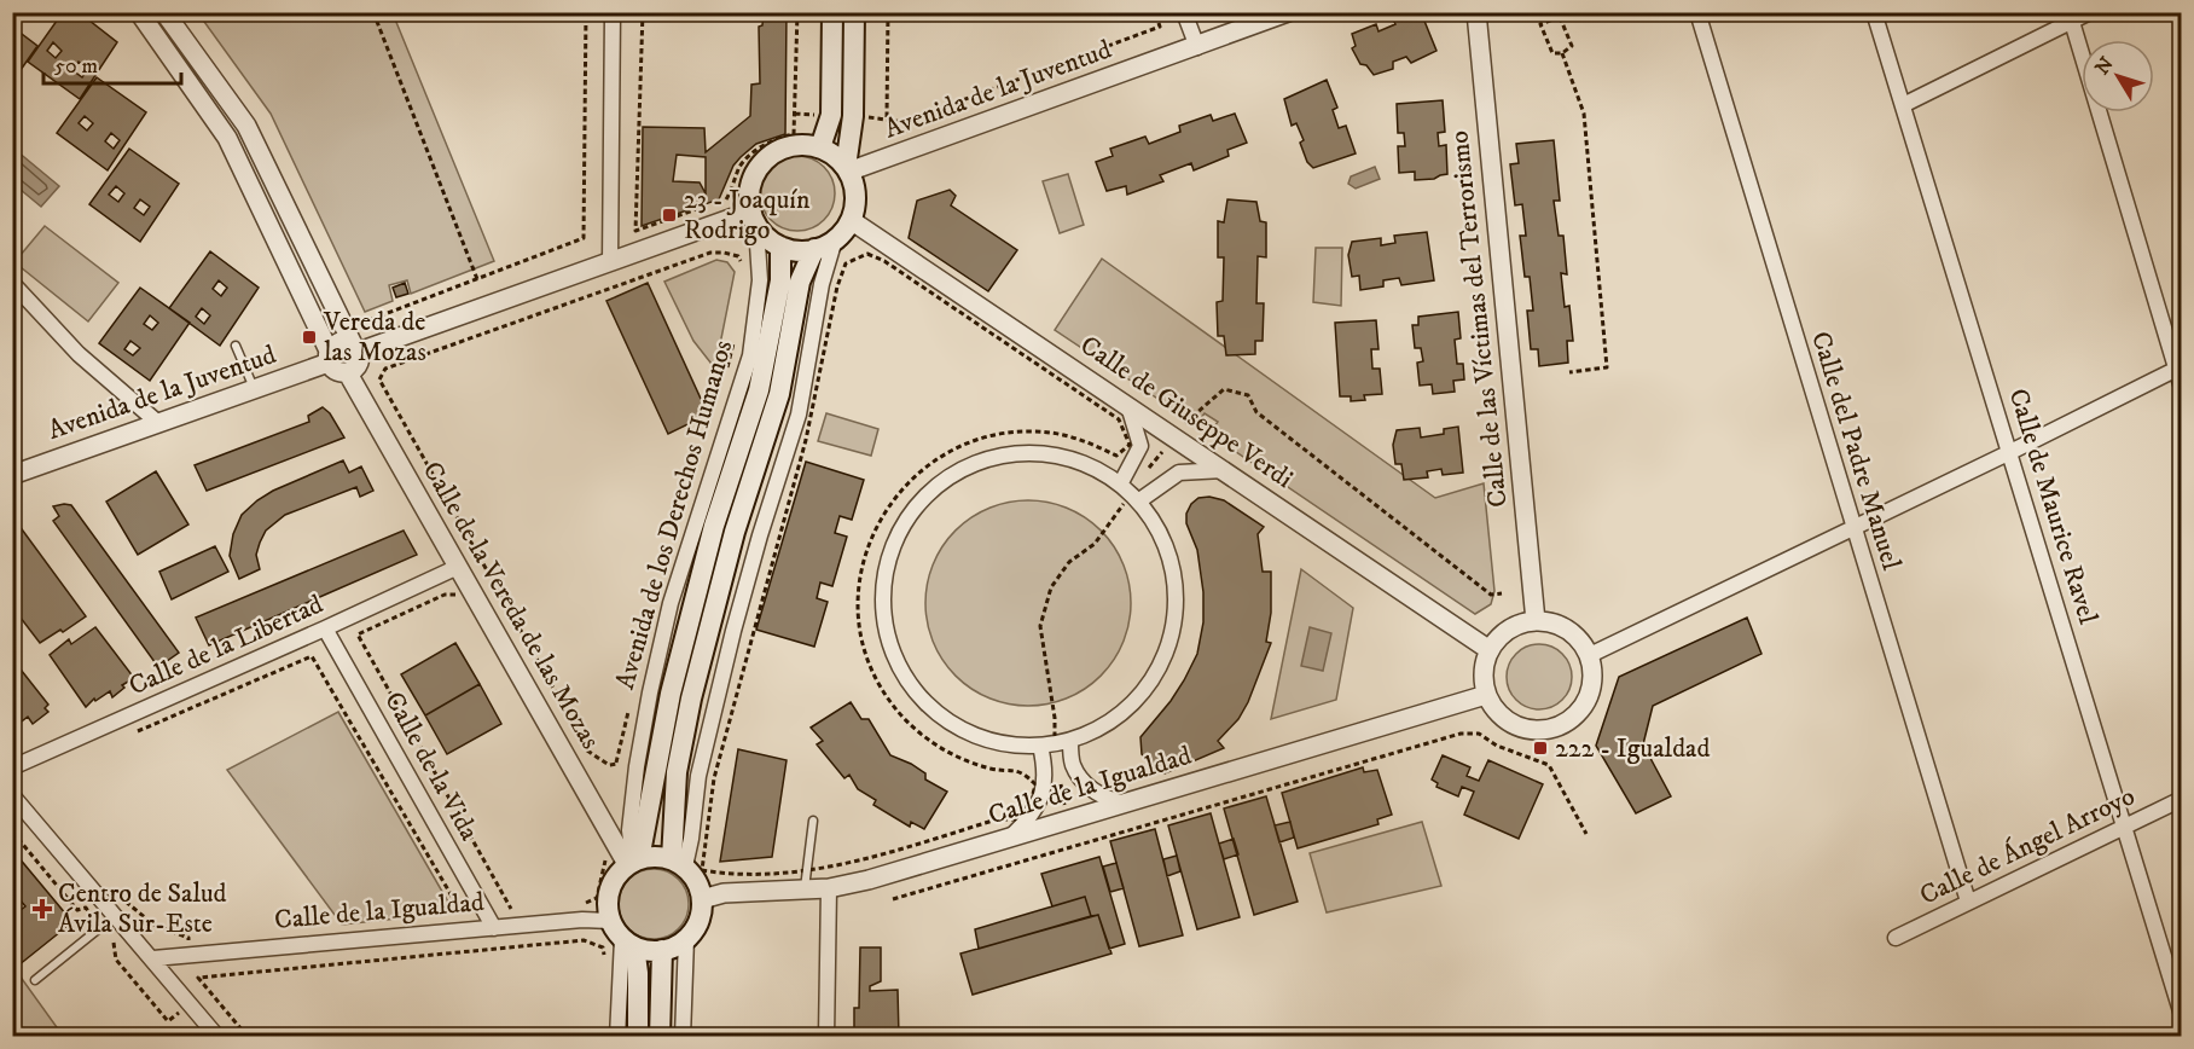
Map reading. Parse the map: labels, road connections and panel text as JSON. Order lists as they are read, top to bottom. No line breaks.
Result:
{"streets":{"main road":["Avenida de los Derechos Humanos"],"street":["Avenida de la Juventud","Calle de las Víctimas del Terrorismo","Calle de Giuseppe Verdi","Calle del Padre Manuel","Calle de Maurice Ravel","Calle de la Vereda de las Mozas","Calle de la Libertad","Calle de la Vida","Calle de la Igualdad","Calle de Ángel Arroyo"]},"crossings":[["Avenida de la Juventud","Calle de Giuseppe Verdi"],["Avenida de la Juventud","Avenida de los Derechos Humanos"],["Avenida de la Juventud","Calle de la Vereda de las Mozas"],["Calle de las Víctimas del Terrorismo","Calle de Giuseppe Verdi"],["Calle de las Víctimas del Terrorismo","Calle de la Igualdad"],["Calle de Giuseppe Verdi","Avenida de los Derechos Humanos"],["Calle de Giuseppe Verdi","Calle de la Igualdad"],["Calle del Padre Manuel","Calle de Ángel Arroyo"],["Calle de Maurice Ravel","Calle de Ángel Arroyo"],["Avenida de los Derechos Humanos","Calle de la Vereda de las Mozas"],["Avenida de los Derechos Humanos","Calle de la Igualdad"],["Calle de la Vereda de las Mozas","Calle de la Libertad"],["Calle de la Vereda de las Mozas","Calle de la Igualdad"],["Calle de la Libertad","Calle de la Vida"],["Calle de la Vida","Calle de la Igualdad"]],"places":{"transit":["23 - Joaquín Rodrigo","Vereda de las Mozas","222 - Igualdad"],"health":["Centro de Salud Ávila Sur-Este"]},"scale_bar":"50 m","north":"top left"}
